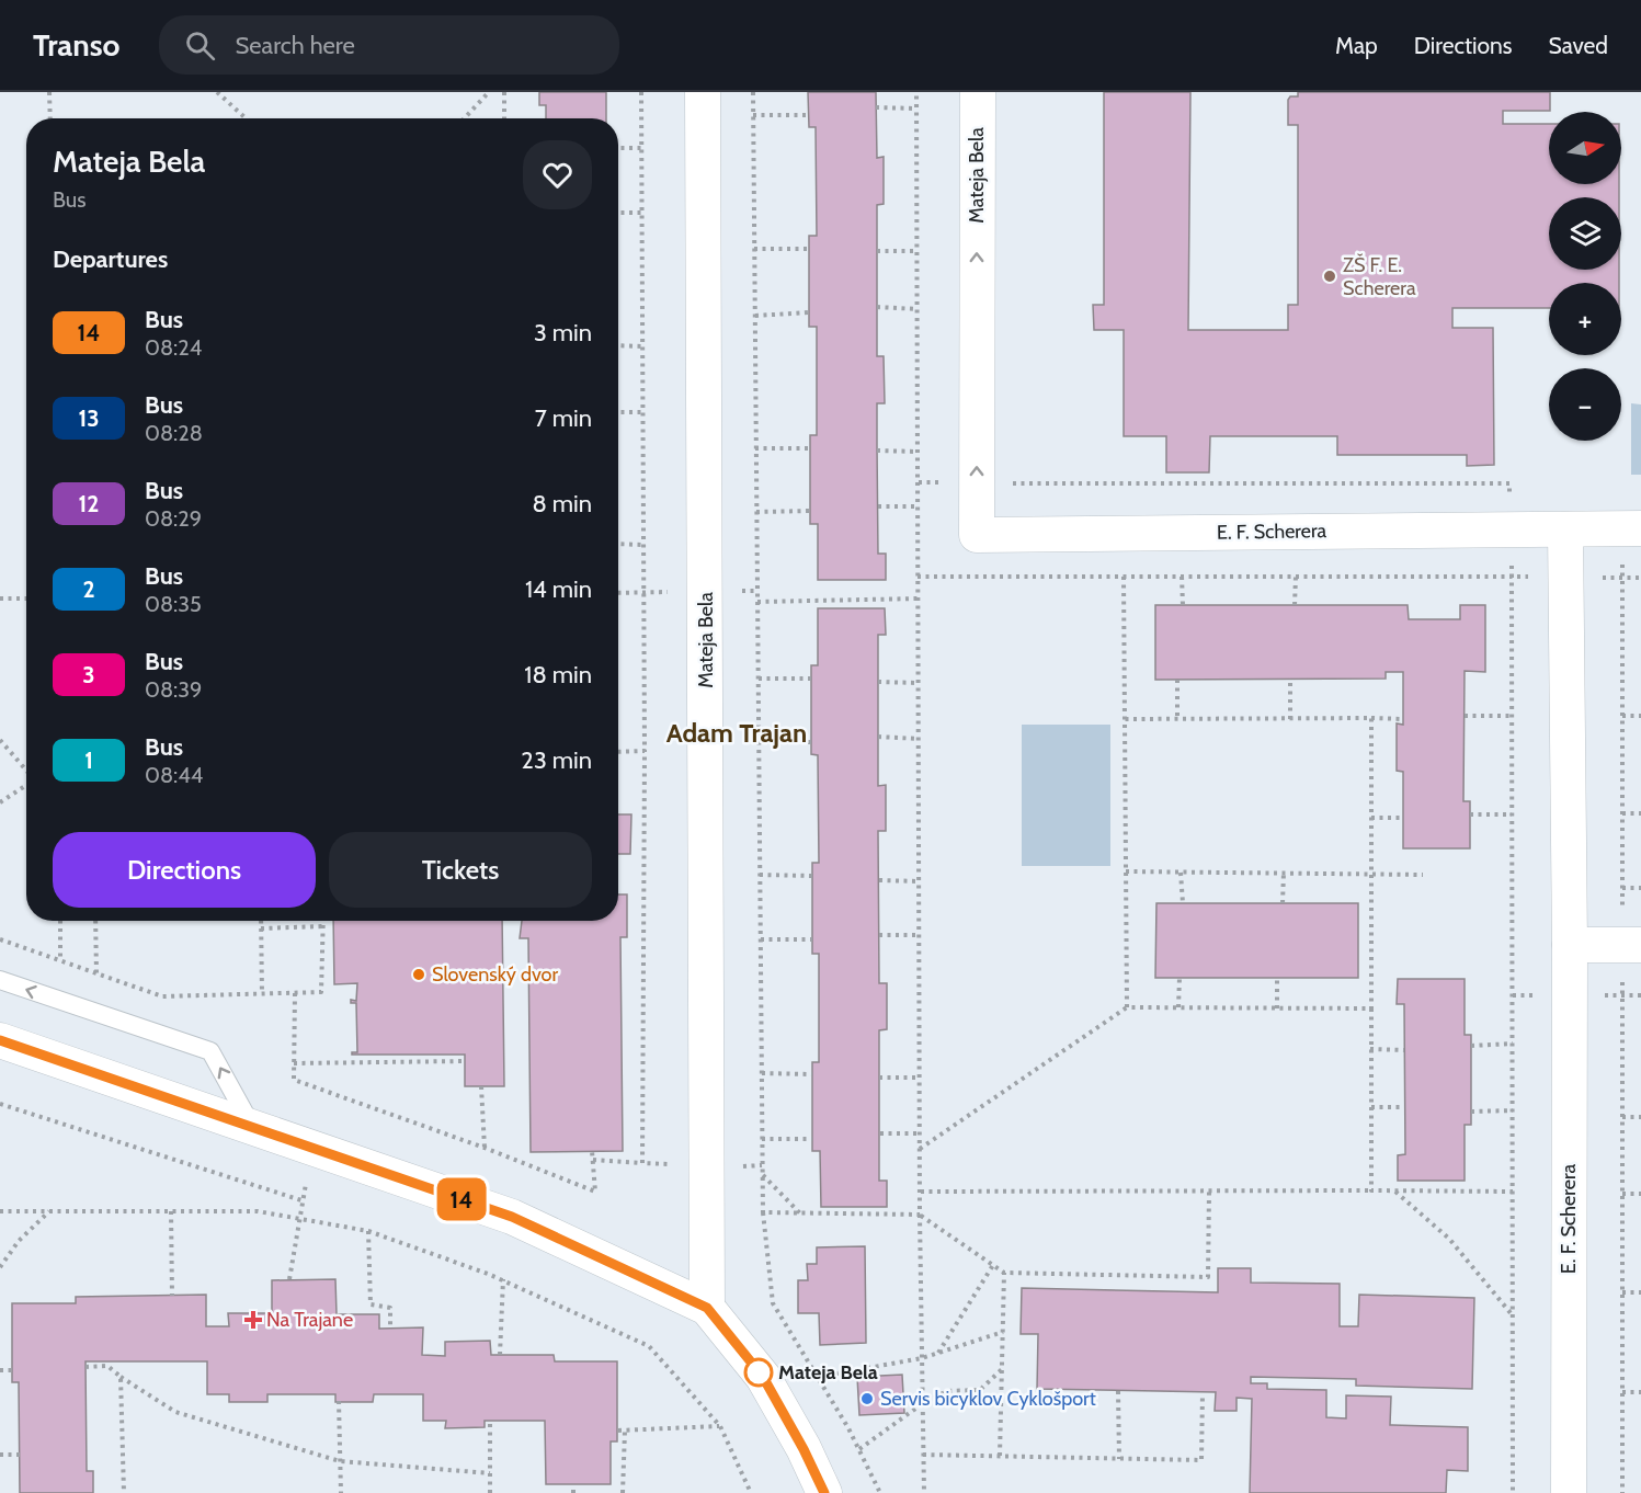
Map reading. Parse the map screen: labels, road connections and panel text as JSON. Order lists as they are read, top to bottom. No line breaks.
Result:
{"streets":{"street":["Mateja Bela","E. F. Scherera"]},"crossings":[["Mateja Bela","E. F. Scherera"]],"districts":["Adam Trajan"],"places":{"other":["ZŠ F. E. Scherera","Slovenský dvor","Mateja Bela","Servis bicyklov Cyklošport"],"health":["Na Trajane"]},"lines":["bus line 14"],"north":"right","page":{"header":"Transo","search":"Search here","nav":["Map","Directions","Saved"],"on_map":"14","map_buttons":["+","−"],"heading":[["Mateja Bela","Bus"],"Departures"],"list":[{"mark":"14","name":"Bus","note":"08:24","value":"3 min"},{"mark":"13","name":"Bus","note":"08:28","value":"7 min"},{"mark":"12","name":"Bus","note":"08:29","value":"8 min"},{"mark":"2","name":"Bus","note":"08:35","value":"14 min"},{"mark":"3","name":"Bus","note":"08:39","value":"18 min"},{"mark":"1","name":"Bus","note":"08:44","value":"23 min"}],"buttons":["Directions","Tickets"]}}
